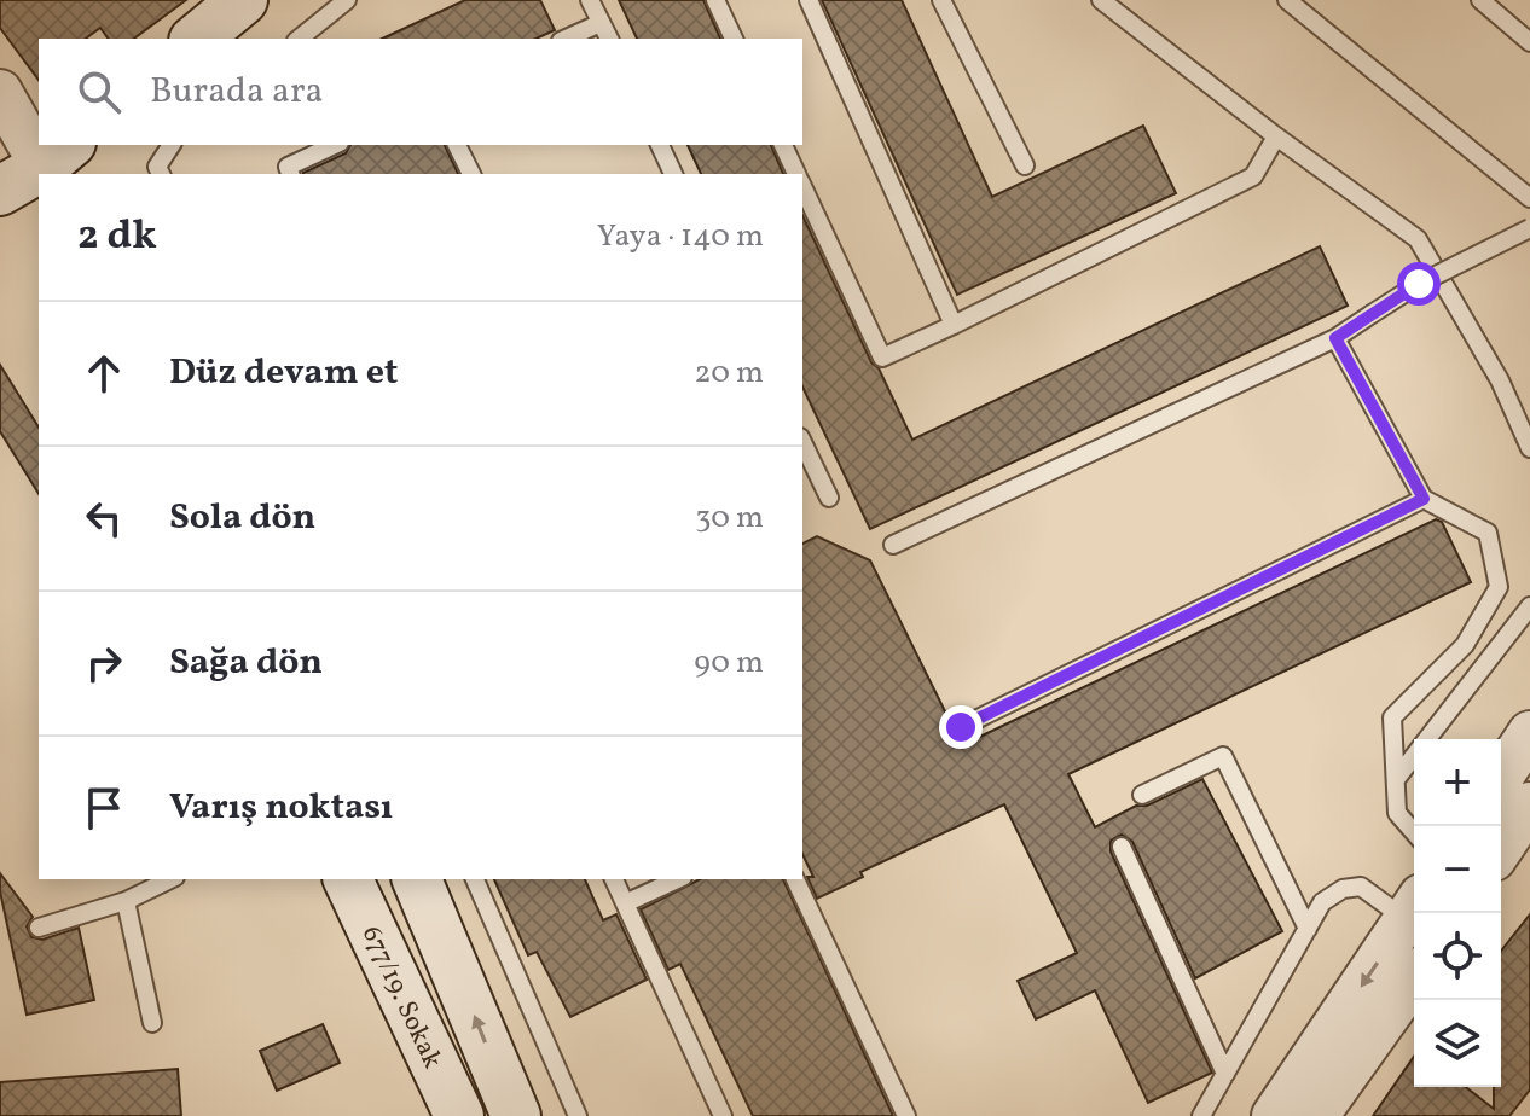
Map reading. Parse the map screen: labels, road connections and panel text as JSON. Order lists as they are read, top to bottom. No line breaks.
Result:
{"streets":{"main road":["677/19. Sokak"]},"page":{"search":"Burada ara","heading":["2 dk","Yaya · 140 m"],"list":[["Düz devam et","20 m"],["Sola dön","30 m"],["Sağa dön","90 m"],"Varış noktası"],"map_buttons":["+","−"]}}
